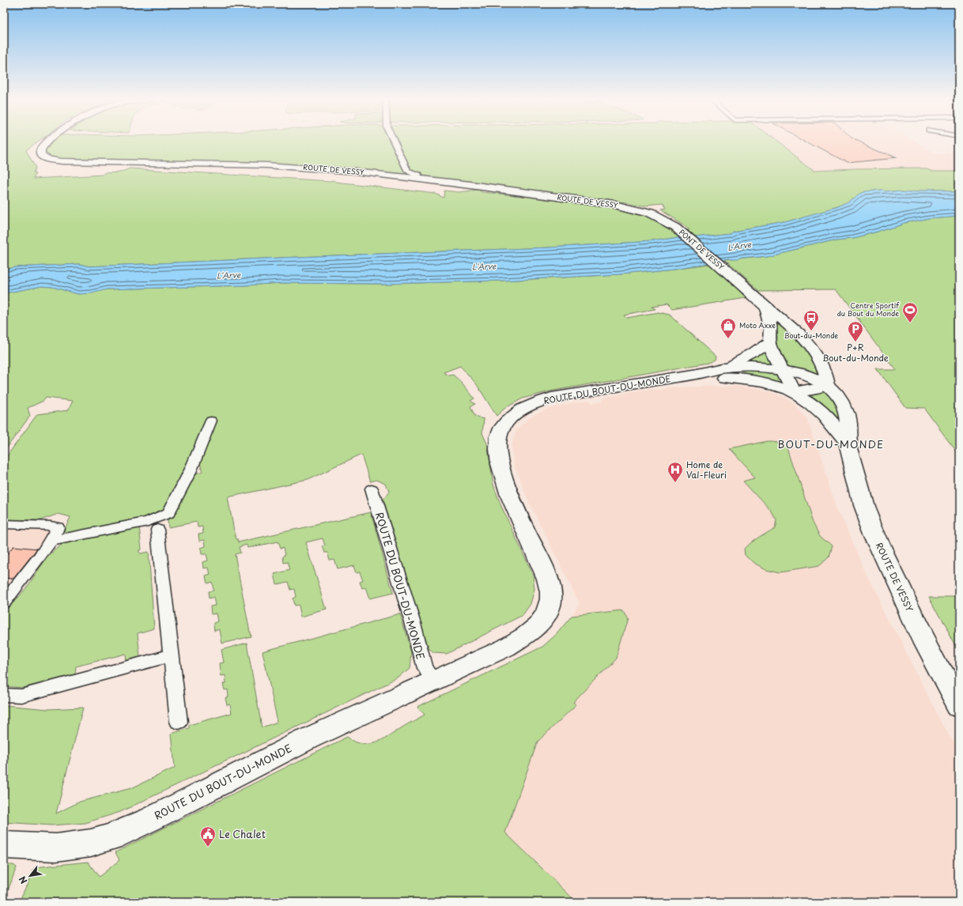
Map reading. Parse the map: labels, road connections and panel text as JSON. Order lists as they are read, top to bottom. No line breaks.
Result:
{"streets":{"main road":["ROUTE DE VESSY","ROUTE DU BOUT-DU-MONDE"],"street":["PONT DE VESSY"]},"crossings":[["ROUTE DE VESSY","PONT DE VESSY"],["ROUTE DE VESSY","ROUTE DU BOUT-DU-MONDE"]],"districts":["BOUT-DU-MONDE"],"water":["L'Arve"],"places":{"sports":["Centre Sportif du Bout du Monde"],"bus stop":["Bout-du-Monde"],"shop":["Moto Axxe"],"parking":["P+R Bout-du-Monde"],"hospital":["Home de Val-Fleuri"],"public building":["Le Chalet"]},"north":"bottom left"}
